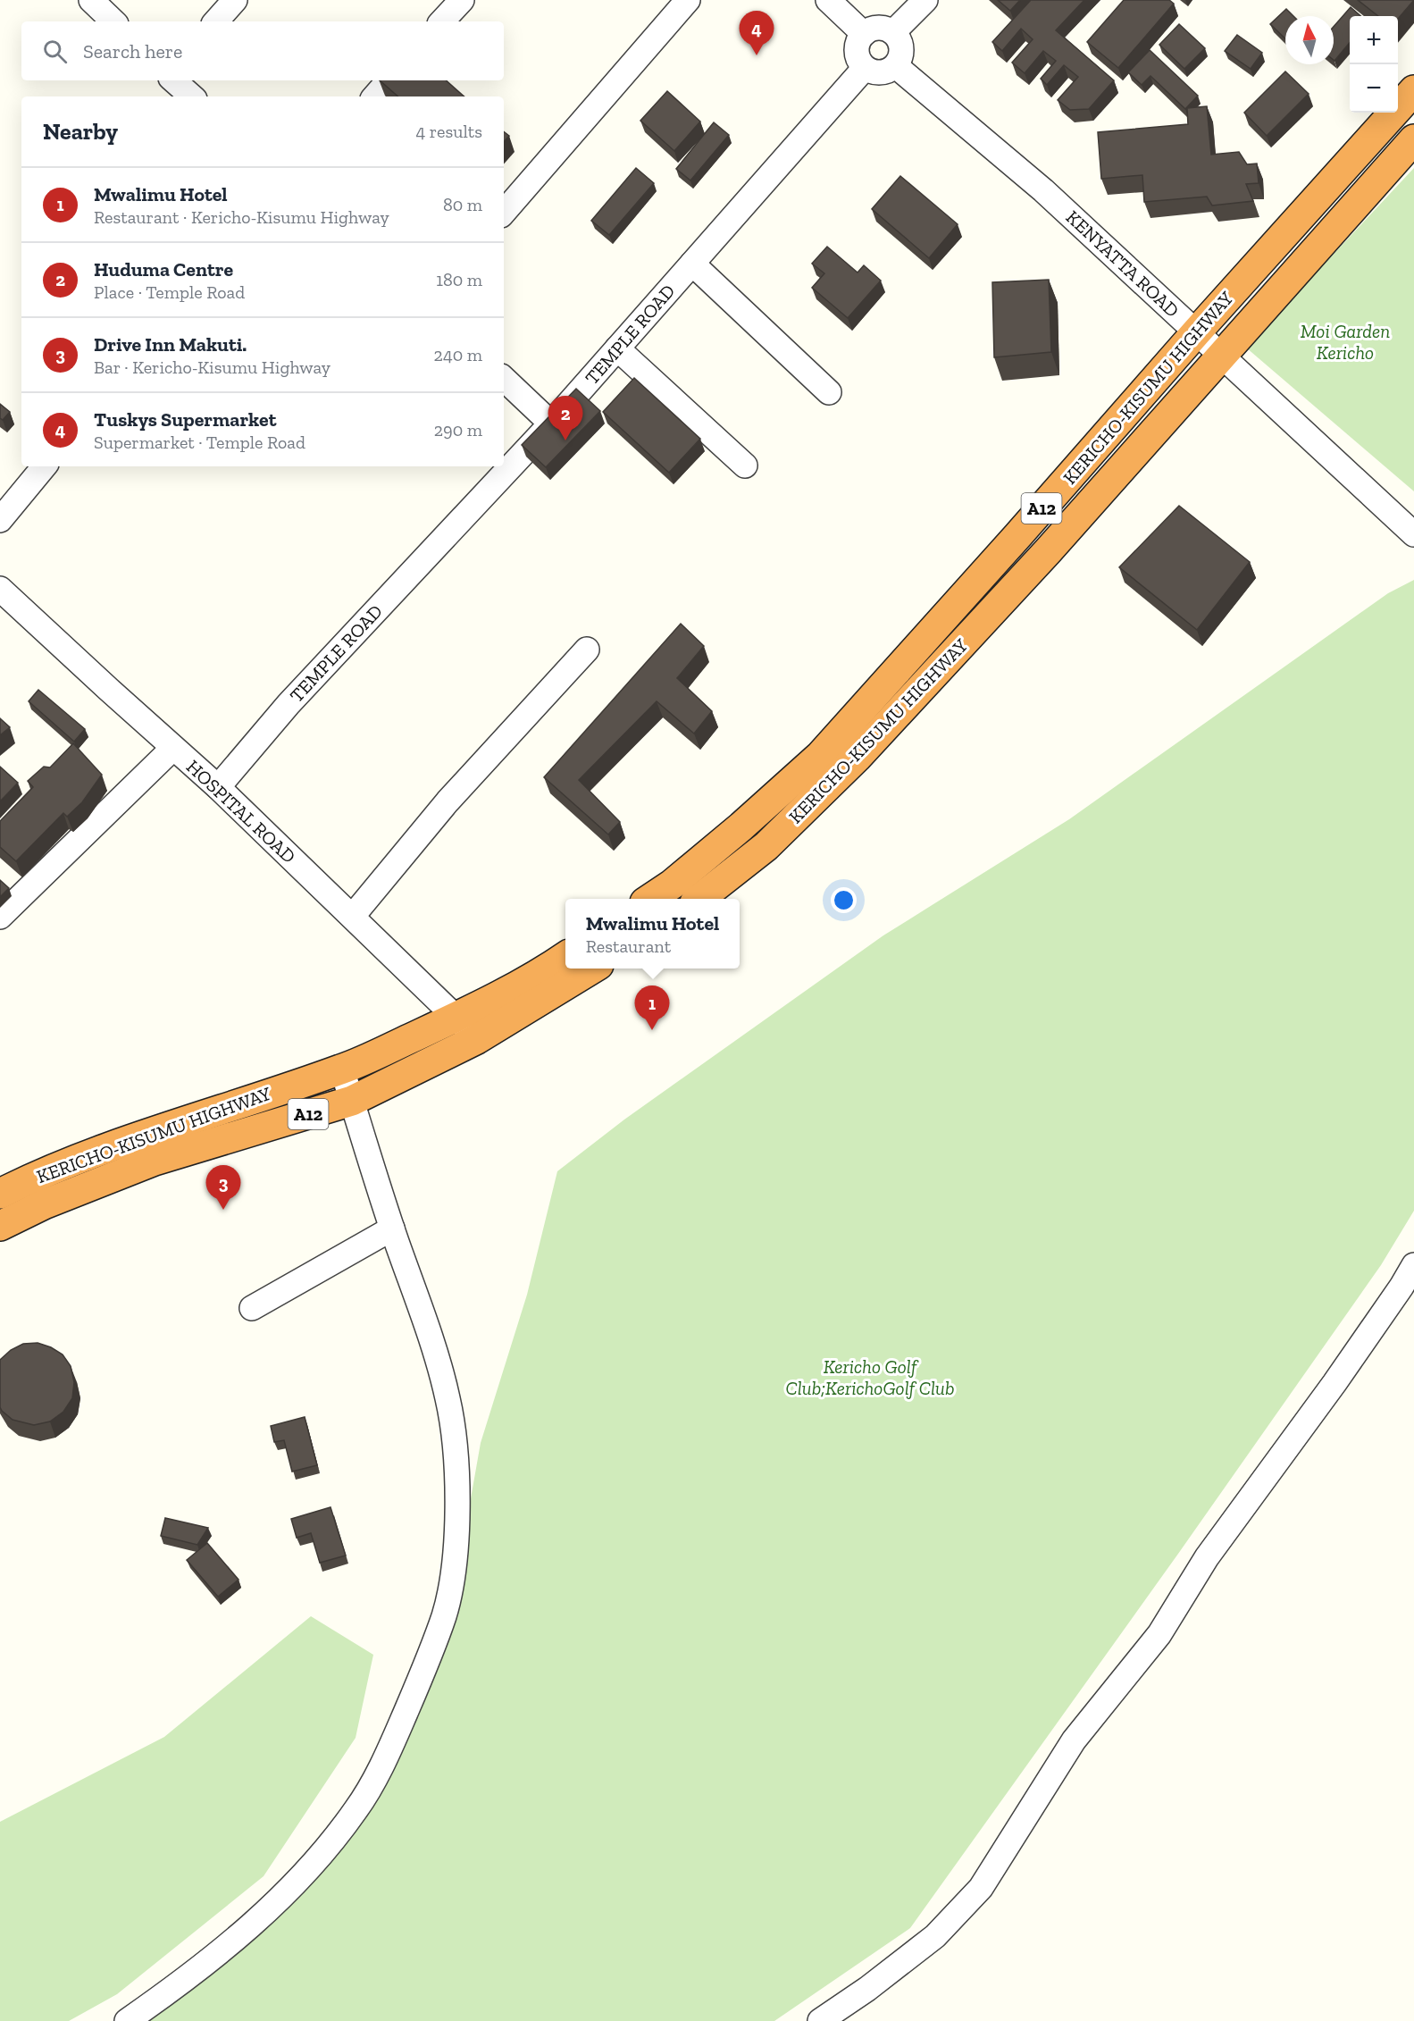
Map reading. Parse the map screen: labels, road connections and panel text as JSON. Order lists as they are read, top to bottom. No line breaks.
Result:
{"streets":{"highway":["KERICHO-KISUMU HIGHWAY","A12"],"street":["KENYATTA ROAD","TEMPLE ROAD","HOSPITAL ROAD"]},"crossings":[["KENYATTA ROAD","TEMPLE ROAD"],["KENYATTA ROAD","KERICHO-KISUMU HIGHWAY"],["TEMPLE ROAD","HOSPITAL ROAD"],["KERICHO-KISUMU HIGHWAY","HOSPITAL ROAD"]],"parks":["Moi Garden Kericho","Kericho Golf Club;KerichoGolf Club"],"north":"top","page":{"pins":["4","2","1","3"],"map_buttons":["+","−"],"search":"Search here","heading":["Nearby","4 results"],"list":[{"mark":"1","name":"Mwalimu Hotel","note":"Restaurant · Kericho-Kisumu Highway","value":"80 m"},{"mark":"2","name":"Huduma Centre","note":"Place · Temple Road","value":"180 m"},{"mark":"3","name":"Drive Inn Makuti.","note":"Bar · Kericho-Kisumu Highway","value":"240 m"},{"mark":"4","name":"Tuskys Supermarket","note":"Supermarket · Temple Road","value":"290 m"}],"popup":["Mwalimu Hotel","Restaurant"]}}
